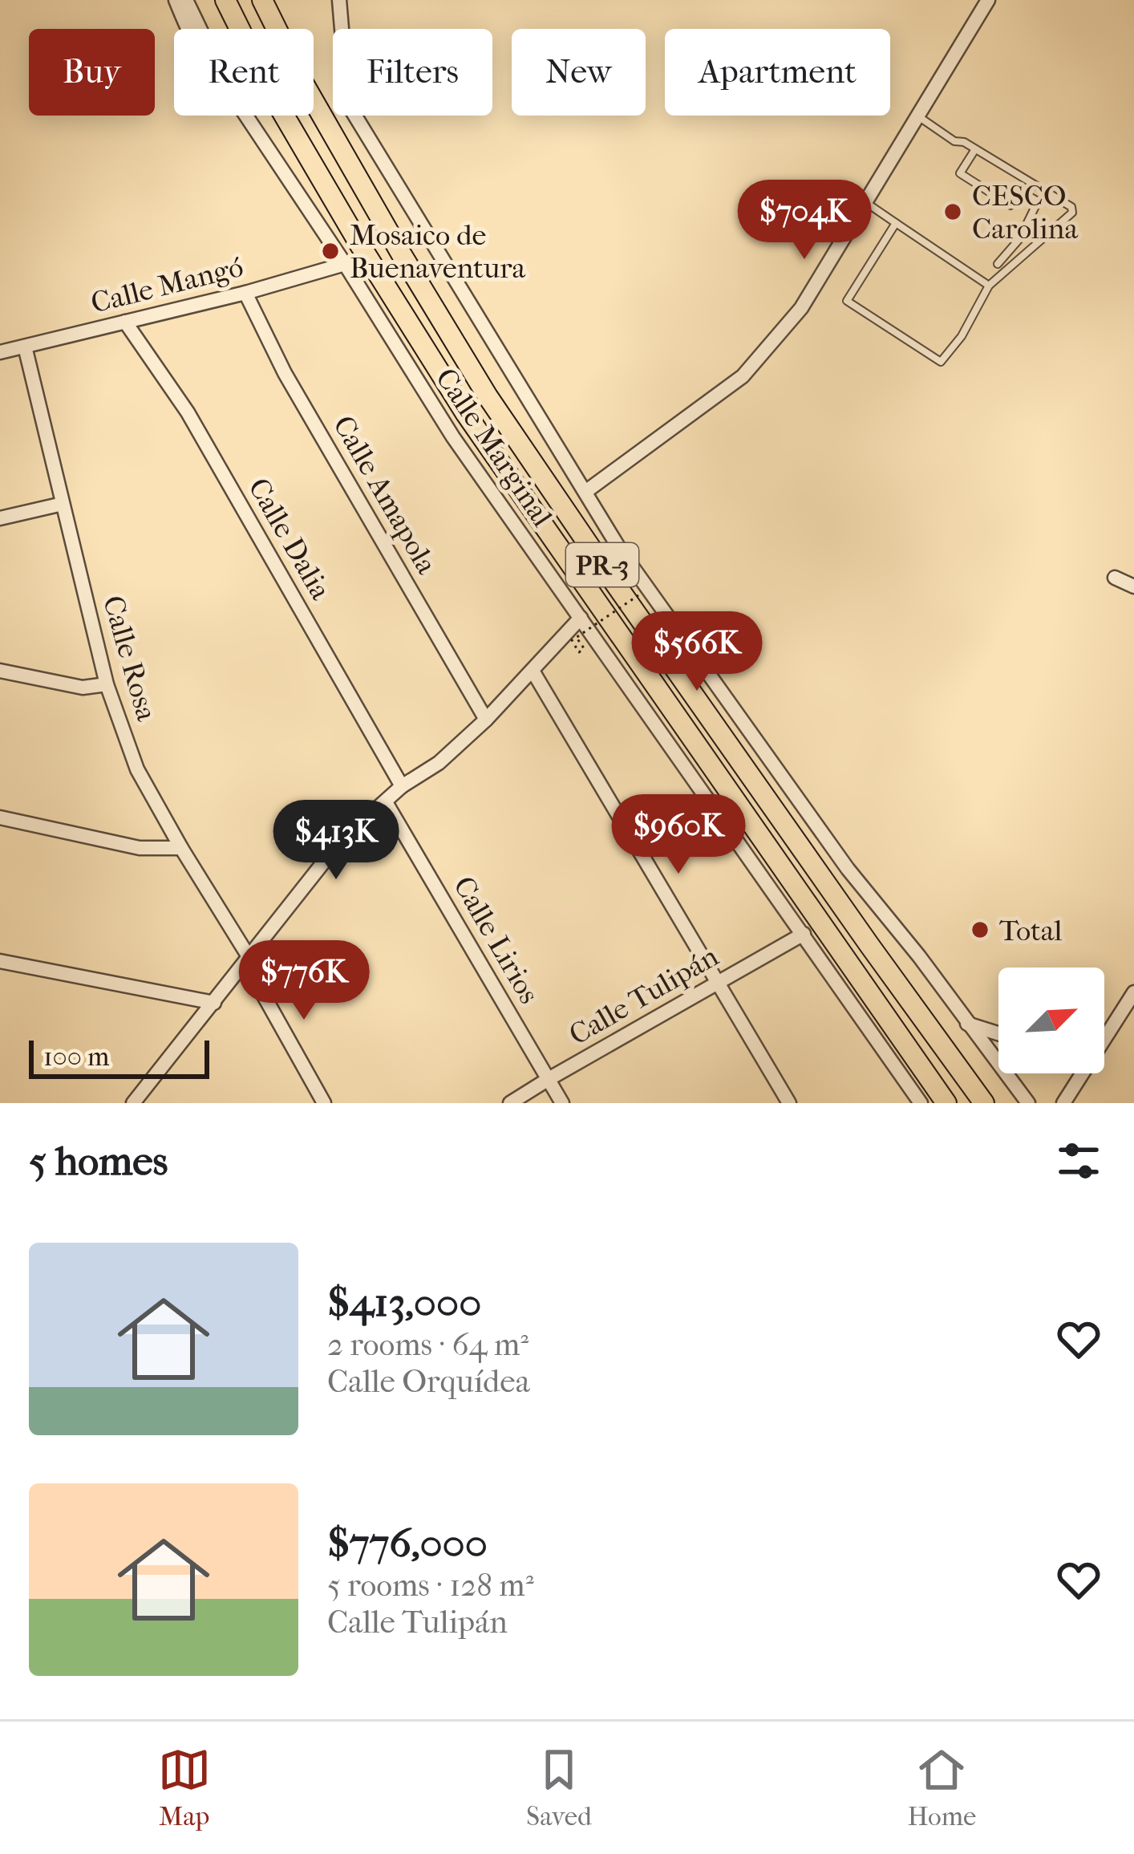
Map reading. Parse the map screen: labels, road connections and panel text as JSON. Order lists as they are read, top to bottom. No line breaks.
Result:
{"streets":{"main road":["PR-3"],"street":["Calle Mangó","Calle Marginal","Calle Amapola","Calle Dalia","Calle Rosa","Calle Lirios","Calle Tulipán"]},"crossings":[["Calle Mangó","Calle Marginal"],["Calle Mangó","Calle Amapola"],["Calle Mangó","Calle Dalia"],["Calle Mangó","Calle Rosa"],["Calle Marginal","Calle Tulipán"],["Calle Lirios","Calle Tulipán"]],"places":["CESCO Carolina","Mosaico de Buenaventura","Total"],"scale_bar":"100 m","north":"top right","page":{"chip":["Buy","Rent","Filters","New","Apartment"],"price":["$704K","$566K","$960K","$413K","$776K"],"scale":"100 m","heading":"5 homes","list":[{"name":"$413,000","note":"2 rooms · 64 m² · Calle Orquídea"},{"name":"$776,000","note":"5 rooms · 128 m² · Calle Tulipán"}],"tabs":["Map","Saved","Home"]}}
